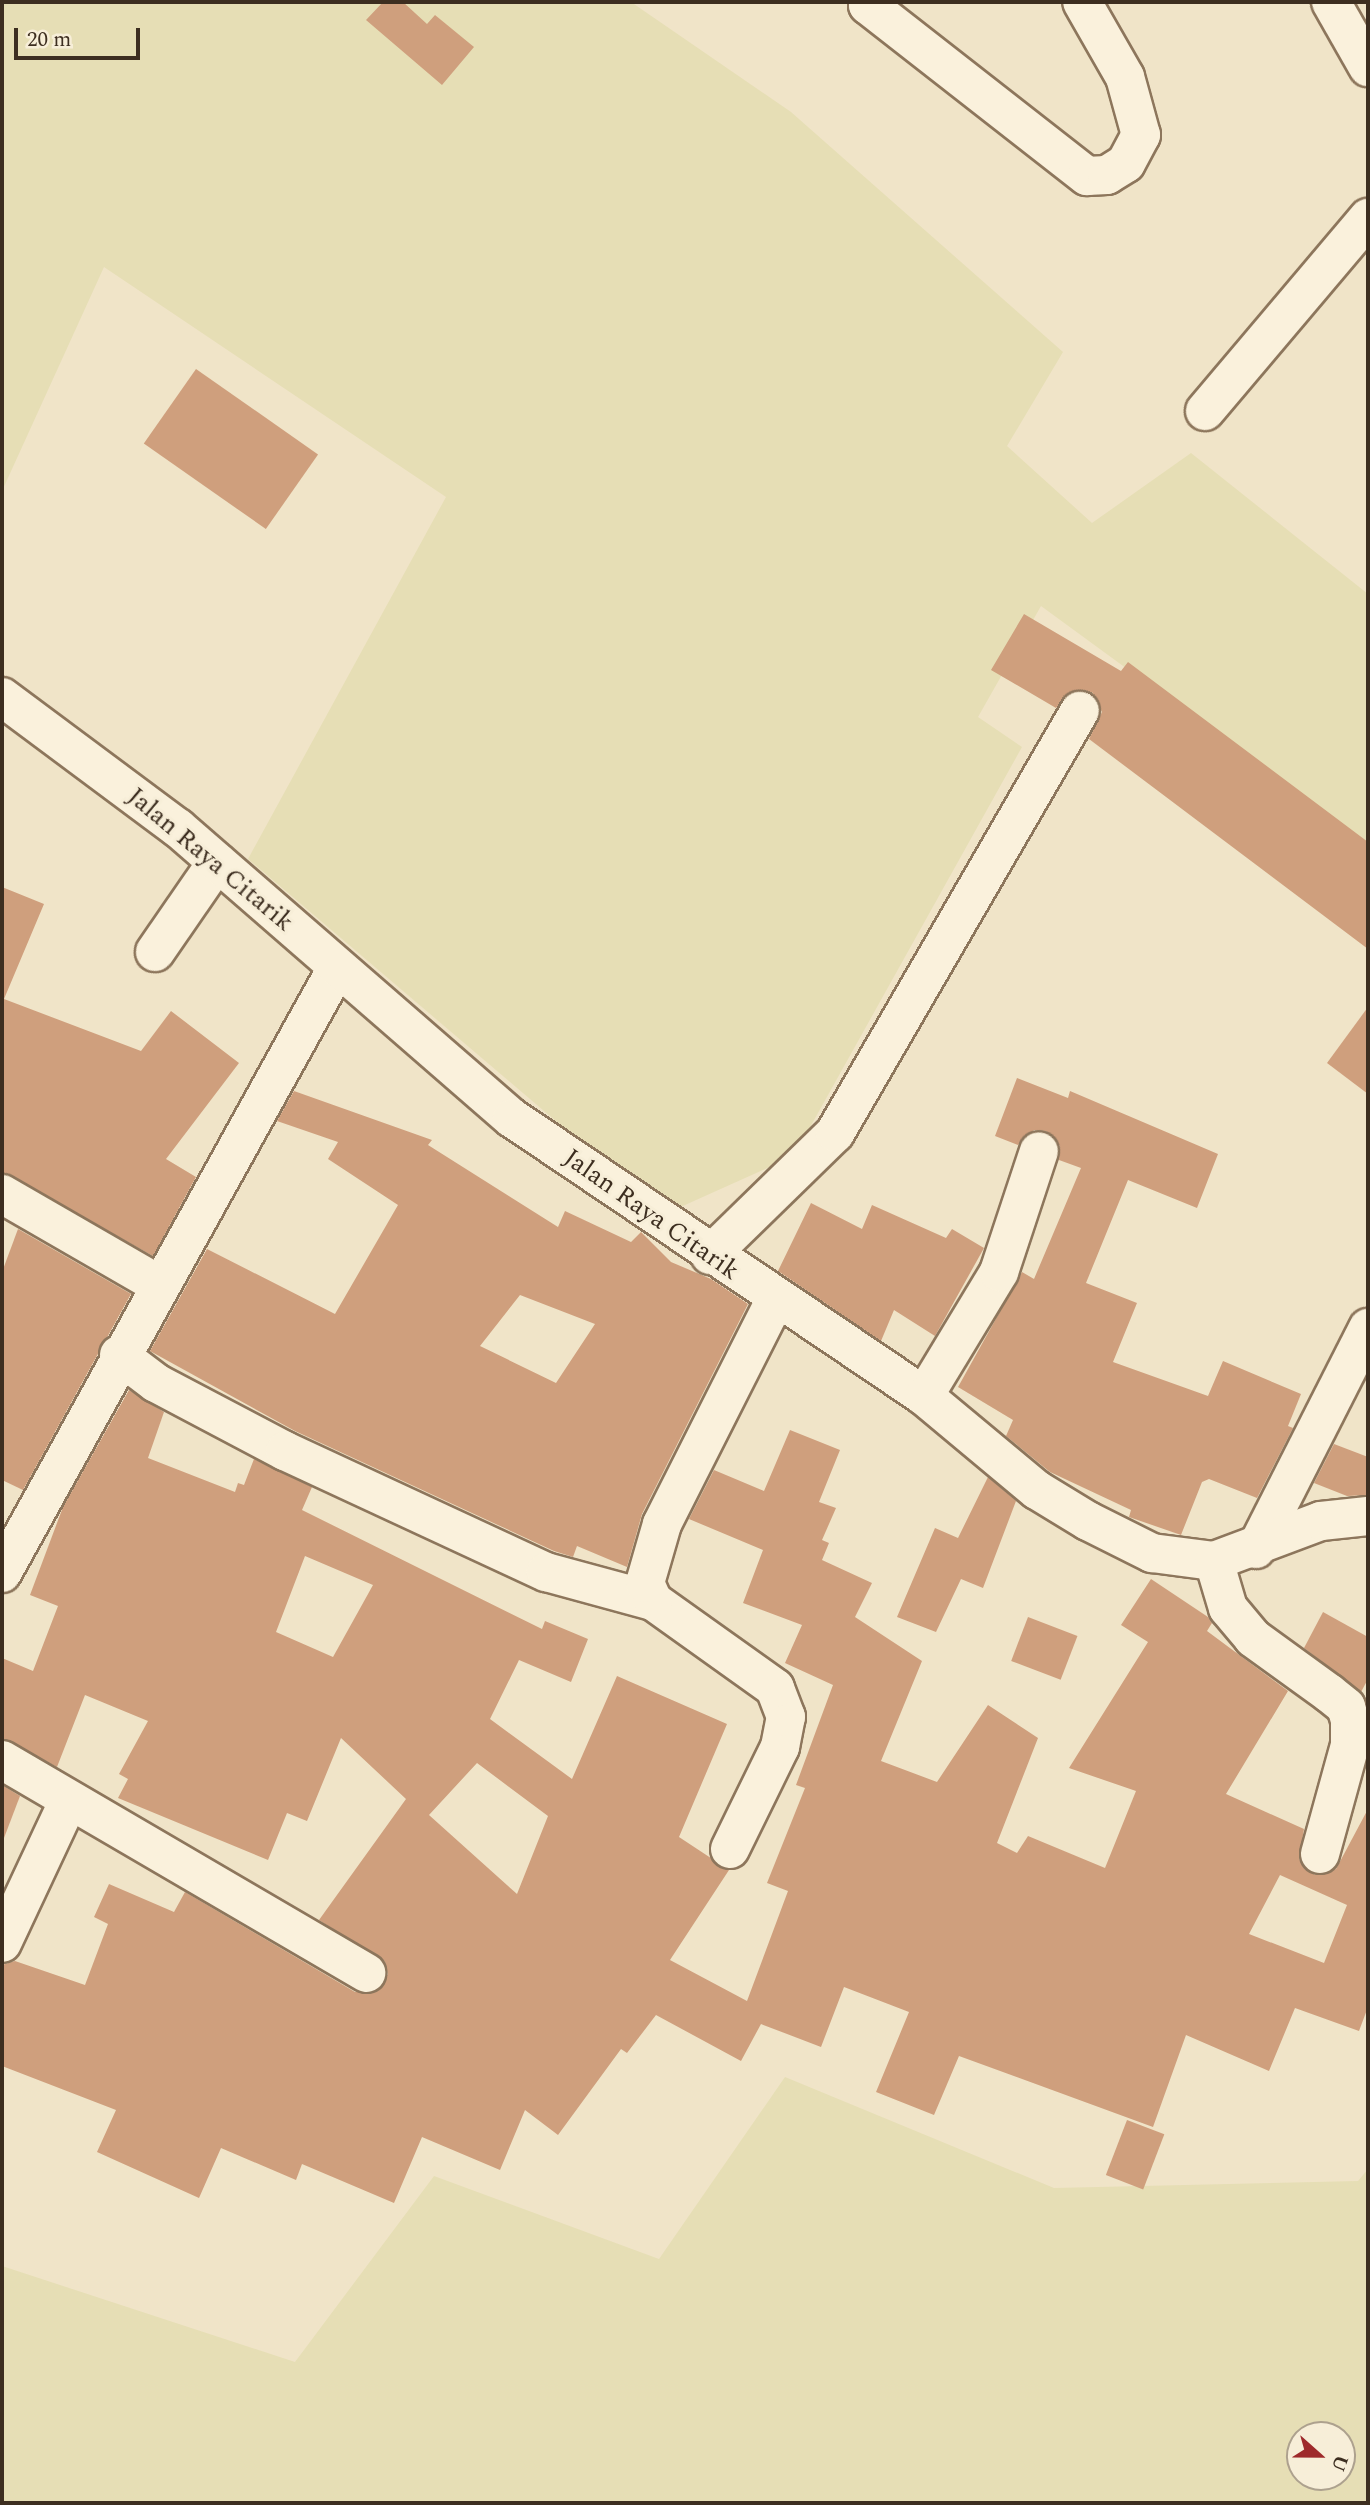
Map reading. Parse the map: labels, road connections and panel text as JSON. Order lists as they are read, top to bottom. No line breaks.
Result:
{"streets":{"street":["Jalan Raya Citarik"]},"scale_bar":"20 m","north":"right"}
